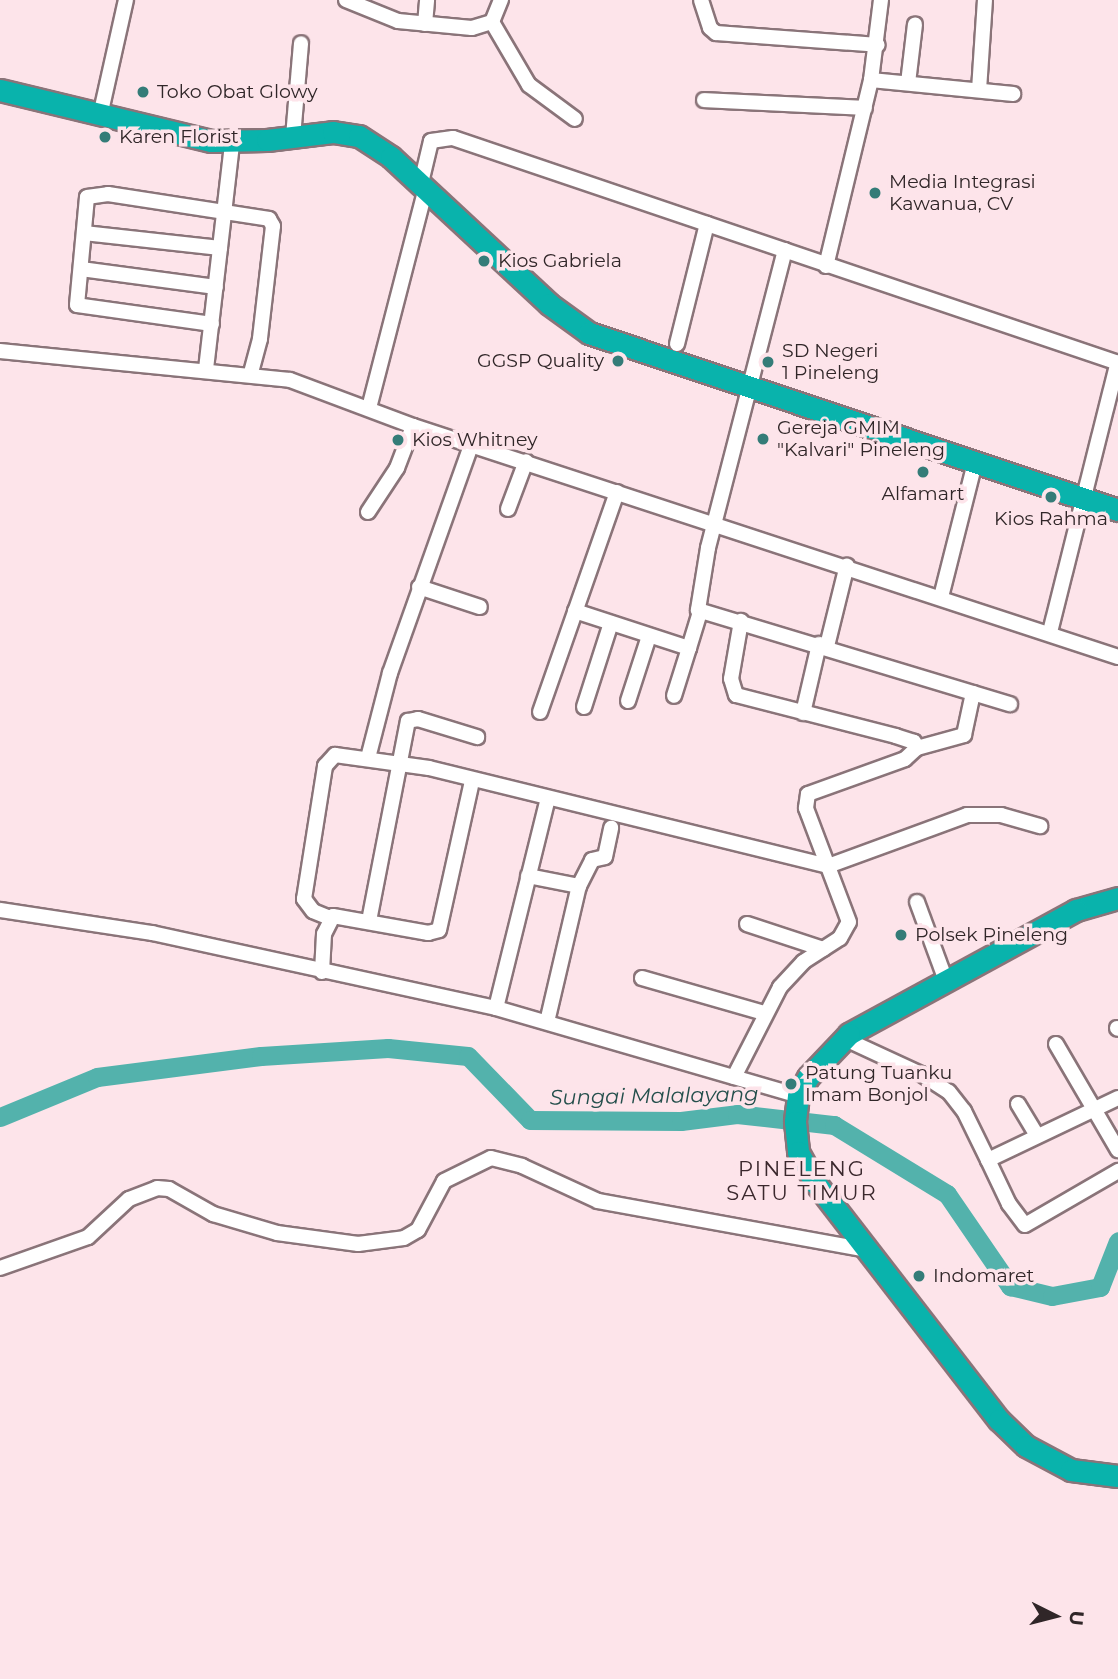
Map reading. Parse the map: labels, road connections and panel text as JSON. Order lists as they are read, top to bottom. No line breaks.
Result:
{"districts":["PINELENG SATU TIMUR"],"water":["Sungai Malalayang"],"places":["Toko Obat Glowy","Karen Florist","Media Integrasi Kawanua, CV","Kios Gabriela","GGSP Quality","SD Negeri 1 Pineleng","Gereja GMIM \"Kalvari\" Pineleng","Kios Whitney","Alfamart","Kios Rahma","Polsek Pineleng","Patung Tuanku Imam Bonjol","Indomaret"],"north":"right"}
